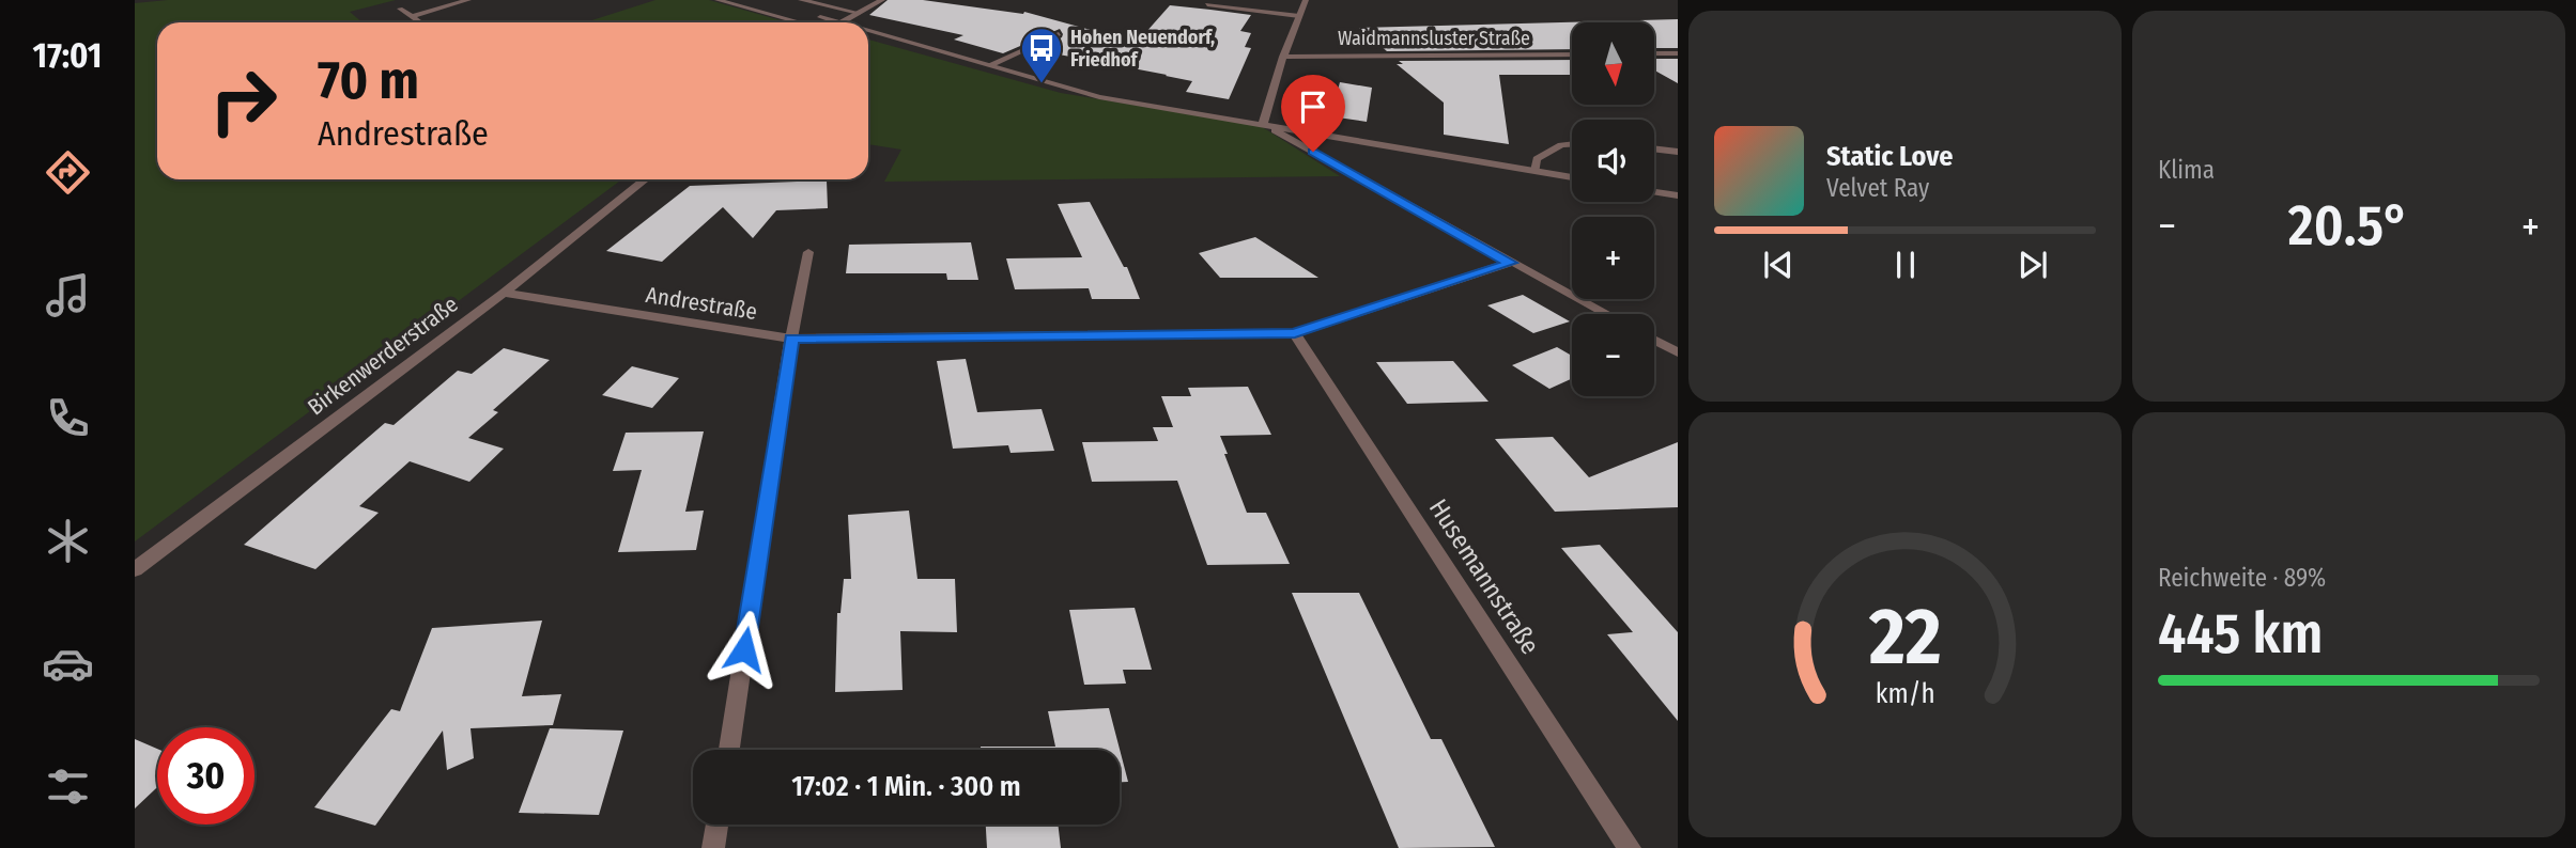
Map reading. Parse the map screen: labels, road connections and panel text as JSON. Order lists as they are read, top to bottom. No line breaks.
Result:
{"streets":{"street":["Waidmannsluster Straße","Andrestraße","Birkenwerderstraße","Husemannstraße"]},"crossings":[["Andrestraße","Birkenwerderstraße"],["Andrestraße","Husemannstraße"]],"places":{"bus stop":["Hohen Neuendorf, Friedhof"]},"north":"bottom","page":{"tabs":"17:01","tile":["Klima",["Reichweite · 89%","445 km"]],"map_buttons":["+","−"],"turn":["70 m","Andrestraße"],"song":["Static Love","Velvet Ray"],"heat":["−","20.5°","+"],"limit":"30","trip":"17:02 · 1 Min. · 300 m","gauge":["22","km/h"]}}
